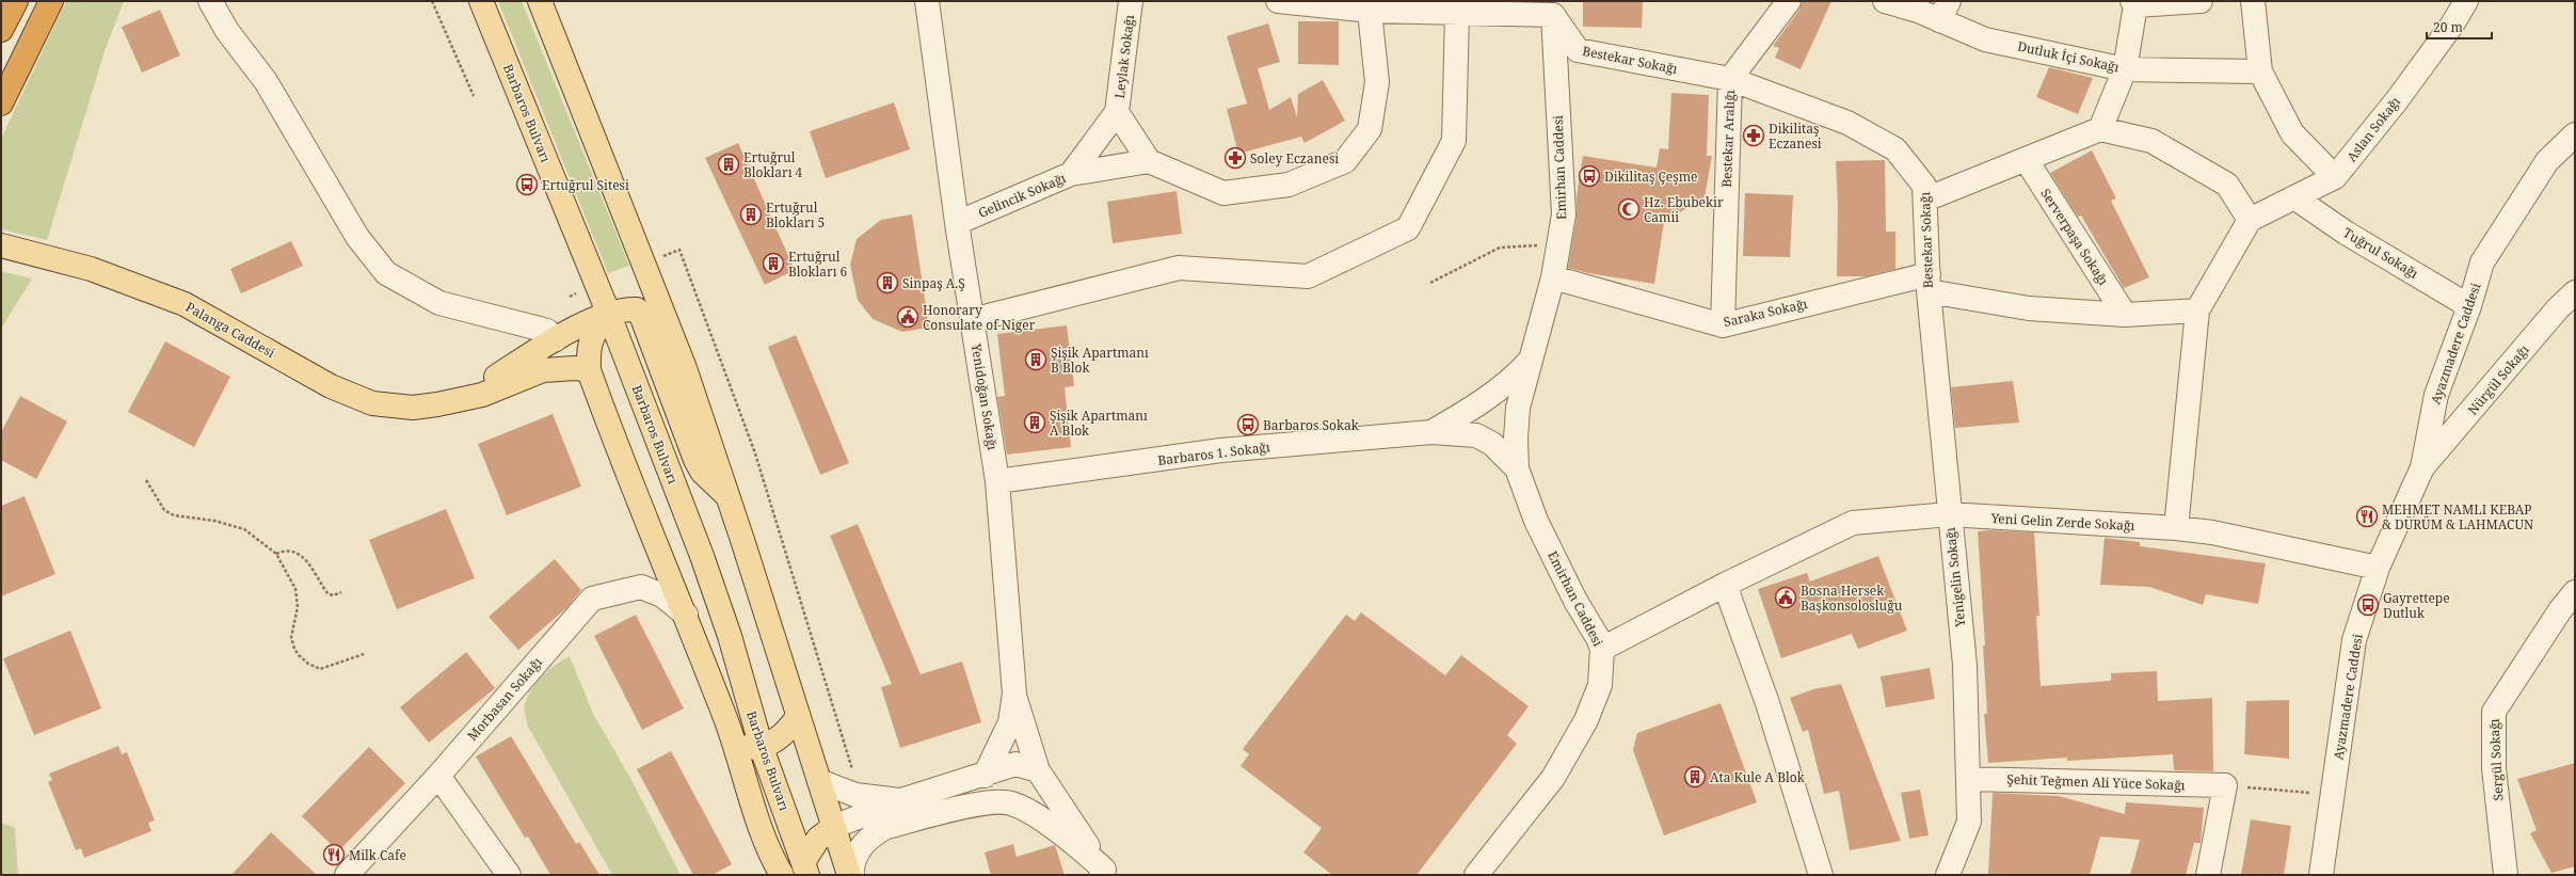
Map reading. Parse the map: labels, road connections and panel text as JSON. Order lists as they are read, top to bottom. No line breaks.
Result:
{"streets":{"main road":["Barbaros Bulvarı","Palanga Caddesi"],"street":["Leylak Sokağı","Dutluk İçi Sokağı","Bestekar Sokağı","Aslan Sokağı","Bestekar Aralığı","Emirhan Caddesi","Gelincik Sokağı","Serverpaşa Sokağı","Tuğrul Sokağı","Saraka Sokağı","Ayazmadere Caddesi","Nürgül Sokağı","Yenidoğan Sokağı","Barbaros 1. Sokağı","Yeni Gelin Zerde Sokağı","Yenigelin Sokağı","Morbasan Sokağı","Sergül Sokağı","Şehit Teğmen Ali Yüce Sokağı"]},"crossings":[["Leylak Sokağı","Gelincik Sokağı"],["Bestekar Sokağı","Bestekar Aralığı"],["Bestekar Sokağı","Emirhan Caddesi"],["Bestekar Sokağı","Saraka Sokağı"],["Bestekar Sokağı","Yeni Gelin Zerde Sokağı"],["Bestekar Sokağı","Yenigelin Sokağı"],["Aslan Sokağı","Tuğrul Sokağı"],["Bestekar Aralığı","Saraka Sokağı"],["Emirhan Caddesi","Saraka Sokağı"],["Emirhan Caddesi","Barbaros 1. Sokağı"],["Emirhan Caddesi","Yenigelin Sokağı"],["Gelincik Sokağı","Yenidoğan Sokağı"],["Tuğrul Sokağı","Ayazmadere Caddesi"],["Ayazmadere Caddesi","Nürgül Sokağı"],["Ayazmadere Caddesi","Yeni Gelin Zerde Sokağı"],["Yenidoğan Sokağı","Barbaros 1. Sokağı"],["Yeni Gelin Zerde Sokağı","Yenigelin Sokağı"],["Yenigelin Sokağı","Şehit Teğmen Ali Yüce Sokağı"]],"places":{"pharmacy":["Dikilitaş Eczanesi","Soley Eczanesi"],"building":["Ertuğrul Blokları 4","Ertuğrul Blokları 5","Ertuğrul Blokları 6","Sinpaş A.Ş","Şişik Apartmanı B Blok","Şişik Apartmanı A Blok","Ata Kule A Blok"],"bus stop":["Dikilitaş Çeşme","Ertuğrul Sitesi","Barbaros Sokak","Gayrettepe Dutluk"],"mosque":["Hz. Ebubekir Camii"],"public building":["Honorary Consulate of Niger","Bosna Hersek Başkonsolosluğu"],"restaurant":["MEHMET NAMLI KEBAP & DÜRÜM & LAHMACUN","Milk Cafe"]},"scale_bar":"20 m"}
